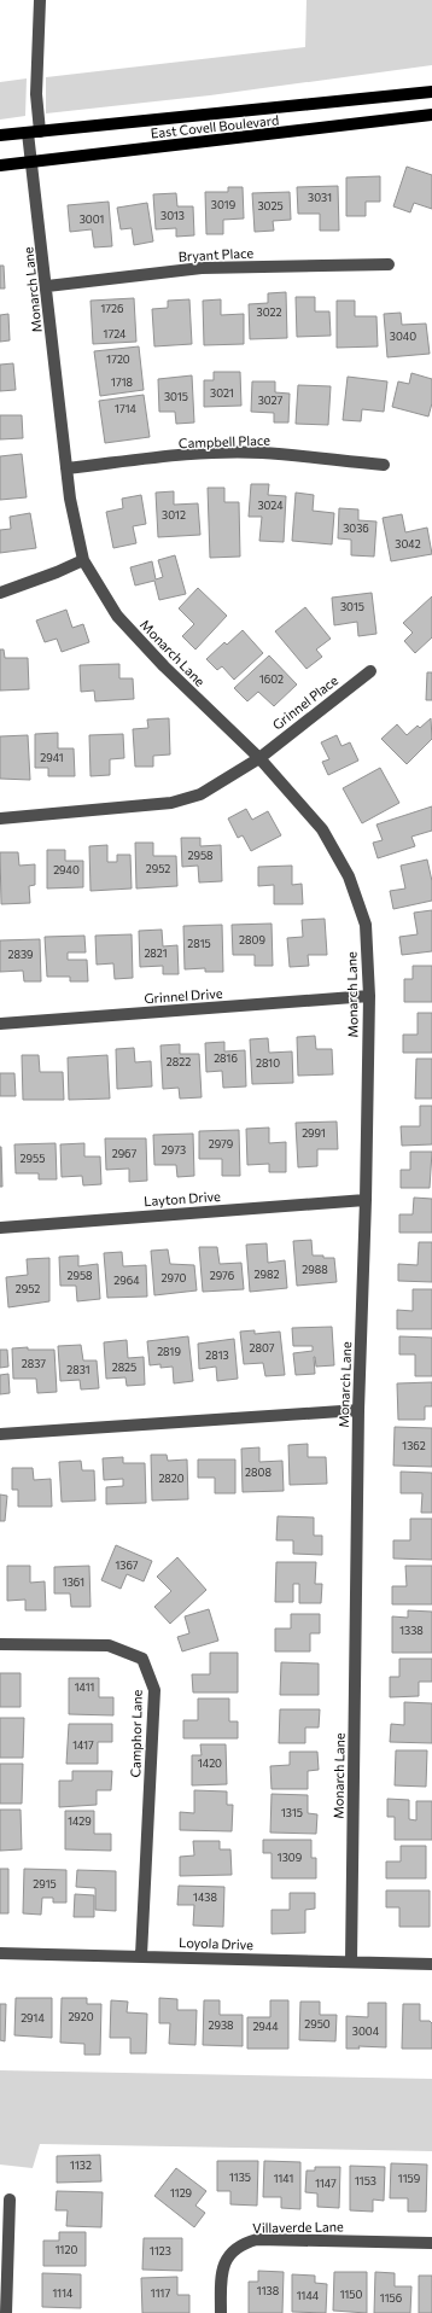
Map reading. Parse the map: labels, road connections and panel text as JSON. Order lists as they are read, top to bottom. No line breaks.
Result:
{"streets":{"main road":["East Covell Boulevard"],"street":["Bryant Place","Monarch Lane","Campbell Place","Grinnel Place","Grinnel Drive","Layton Drive","Camphor Lane","Loyola Drive","Villaverde Lane"]},"crossings":[["East Covell Boulevard","Monarch Lane"],["Bryant Place","Monarch Lane"],["Monarch Lane","Campbell Place"],["Monarch Lane","Grinnel Place"],["Monarch Lane","Grinnel Drive"],["Monarch Lane","Layton Drive"],["Monarch Lane","Loyola Drive"],["Camphor Lane","Loyola Drive"]],"house_numbers":["3031","3019","3025","3013","3001","1726","3022","1724","3040","1720","1718","3021","3015","3027","1714","3024","3012","3036","3042","3015","1602","2941","2958","2952","2940","2809","2815","2821","2839","2816","2822","2810","2991","2979","2973","2967","2955","2988","2982","2958","2976","2970","2964","2952","2807","2819","2813","2837","2825","2831","1362","2808","2820","1367","1361","1338","1411","1417","1420","1315","1429","1309","2915","1438","2920","2914","2950","2938","2944","3004","1132","1135","1141","1159","1153","1147","1129","1120","1123","1138","1114","1117","1150","1144","1156"]}
